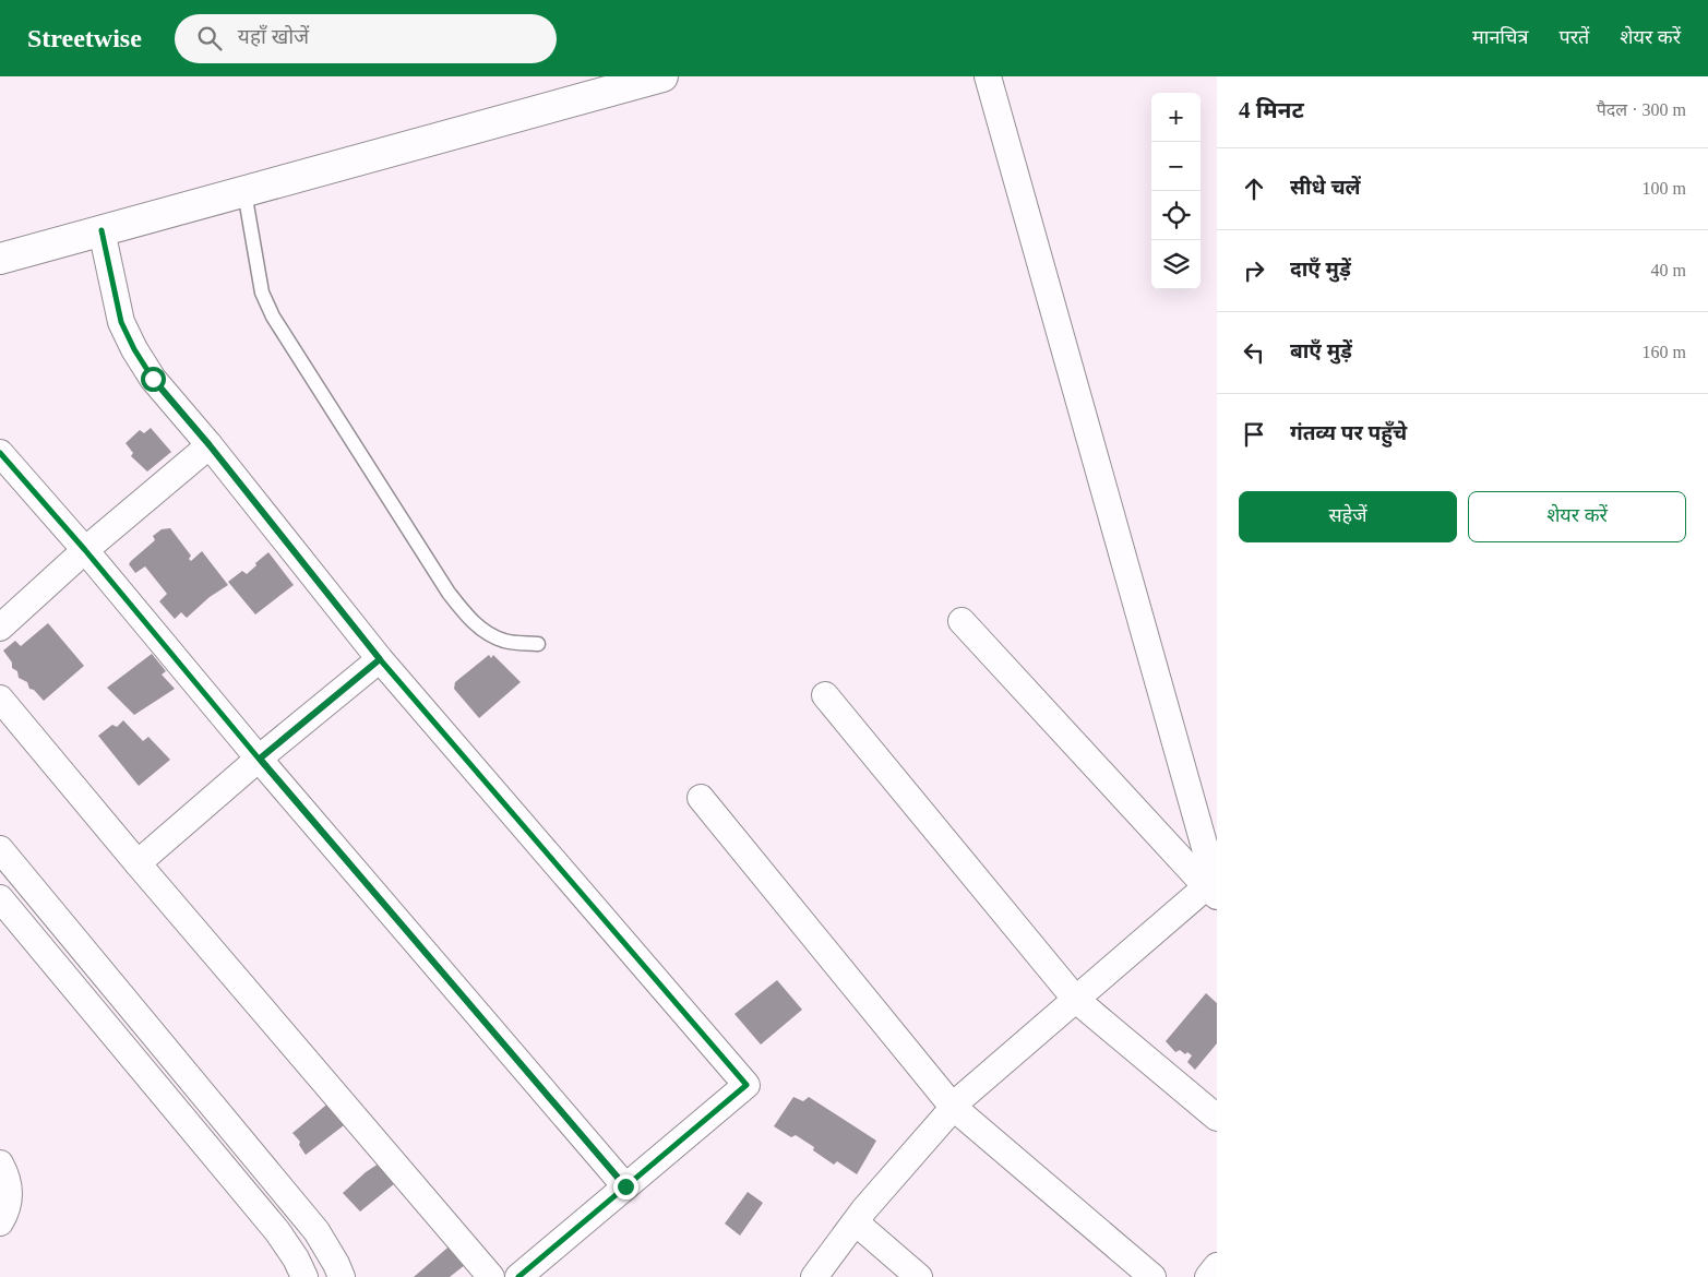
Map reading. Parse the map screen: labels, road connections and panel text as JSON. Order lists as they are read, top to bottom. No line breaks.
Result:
{"page":{"header":"Streetwise","search":"यहाँ खोजें","nav":["मानचित्र","परतें","शेयर करें"],"heading":["4 मिनट","पैदल · 300 m"],"map_buttons":["+","−"],"list":[["सीधे चलें","100 m"],["दाएँ मुड़ें","40 m"],["बाएँ मुड़ें","160 m"],"गंतव्य पर पहुँचे"],"buttons":["सहेजें","शेयर करें"]}}
